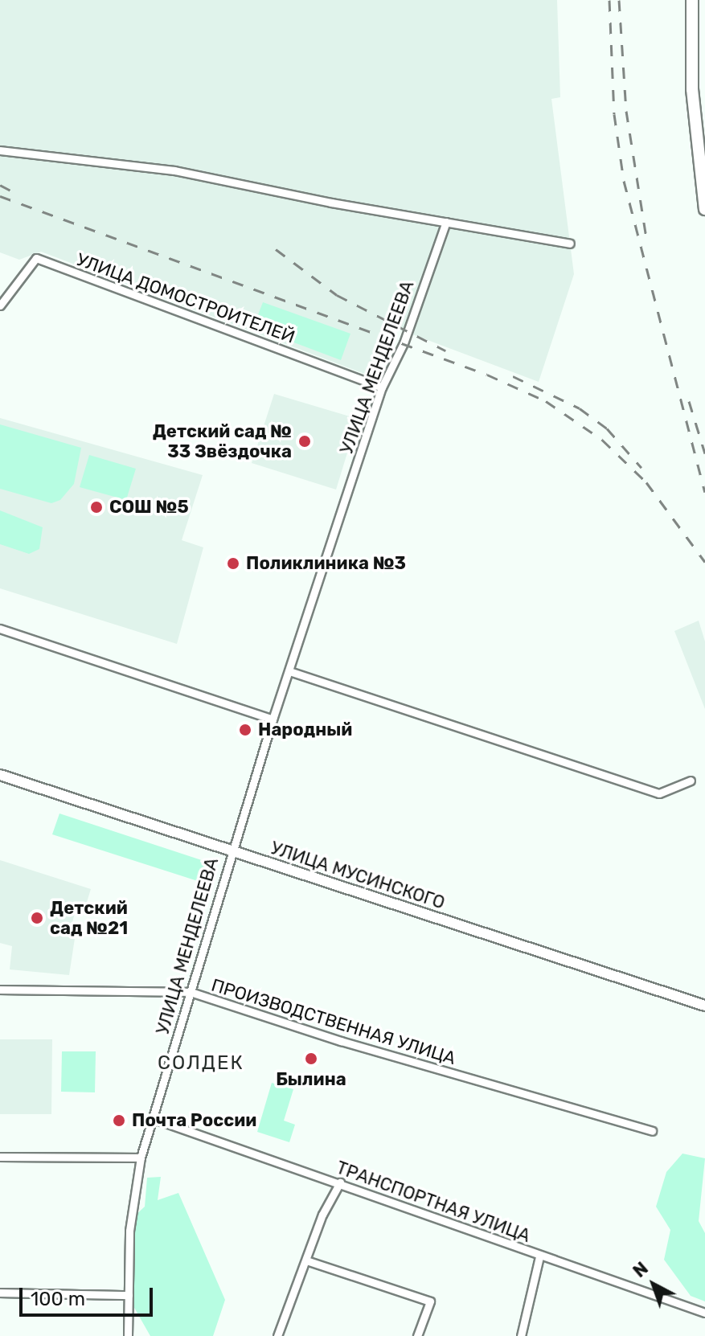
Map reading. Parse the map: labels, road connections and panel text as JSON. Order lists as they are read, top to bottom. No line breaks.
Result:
{"streets":{"street":["УЛИЦА ДОМОСТРОИТЕЛЕЙ","УЛИЦА МЕНДЕЛЕЕВА","УЛИЦА МУСИНСКОГО","ПРОИЗВОДСТВЕННАЯ УЛИЦА","ТРАНСПОРТНАЯ УЛИЦА"]},"crossings":[["УЛИЦА ДОМОСТРОИТЕЛЕЙ","УЛИЦА МЕНДЕЛЕЕВА"],["УЛИЦА МЕНДЕЛЕЕВА","УЛИЦА МУСИНСКОГО"],["УЛИЦА МЕНДЕЛЕЕВА","ПРОИЗВОДСТВЕННАЯ УЛИЦА"],["УЛИЦА МЕНДЕЛЕЕВА","ТРАНСПОРТНАЯ УЛИЦА"]],"districts":["СОЛДЕК"],"places":["Детский сад № 33 Звёздочка","СОШ №5","Поликлиника №3","Народный","Детский сад №21","Былина","Почта России"],"scale_bar":"100 m","north":"top left"}
